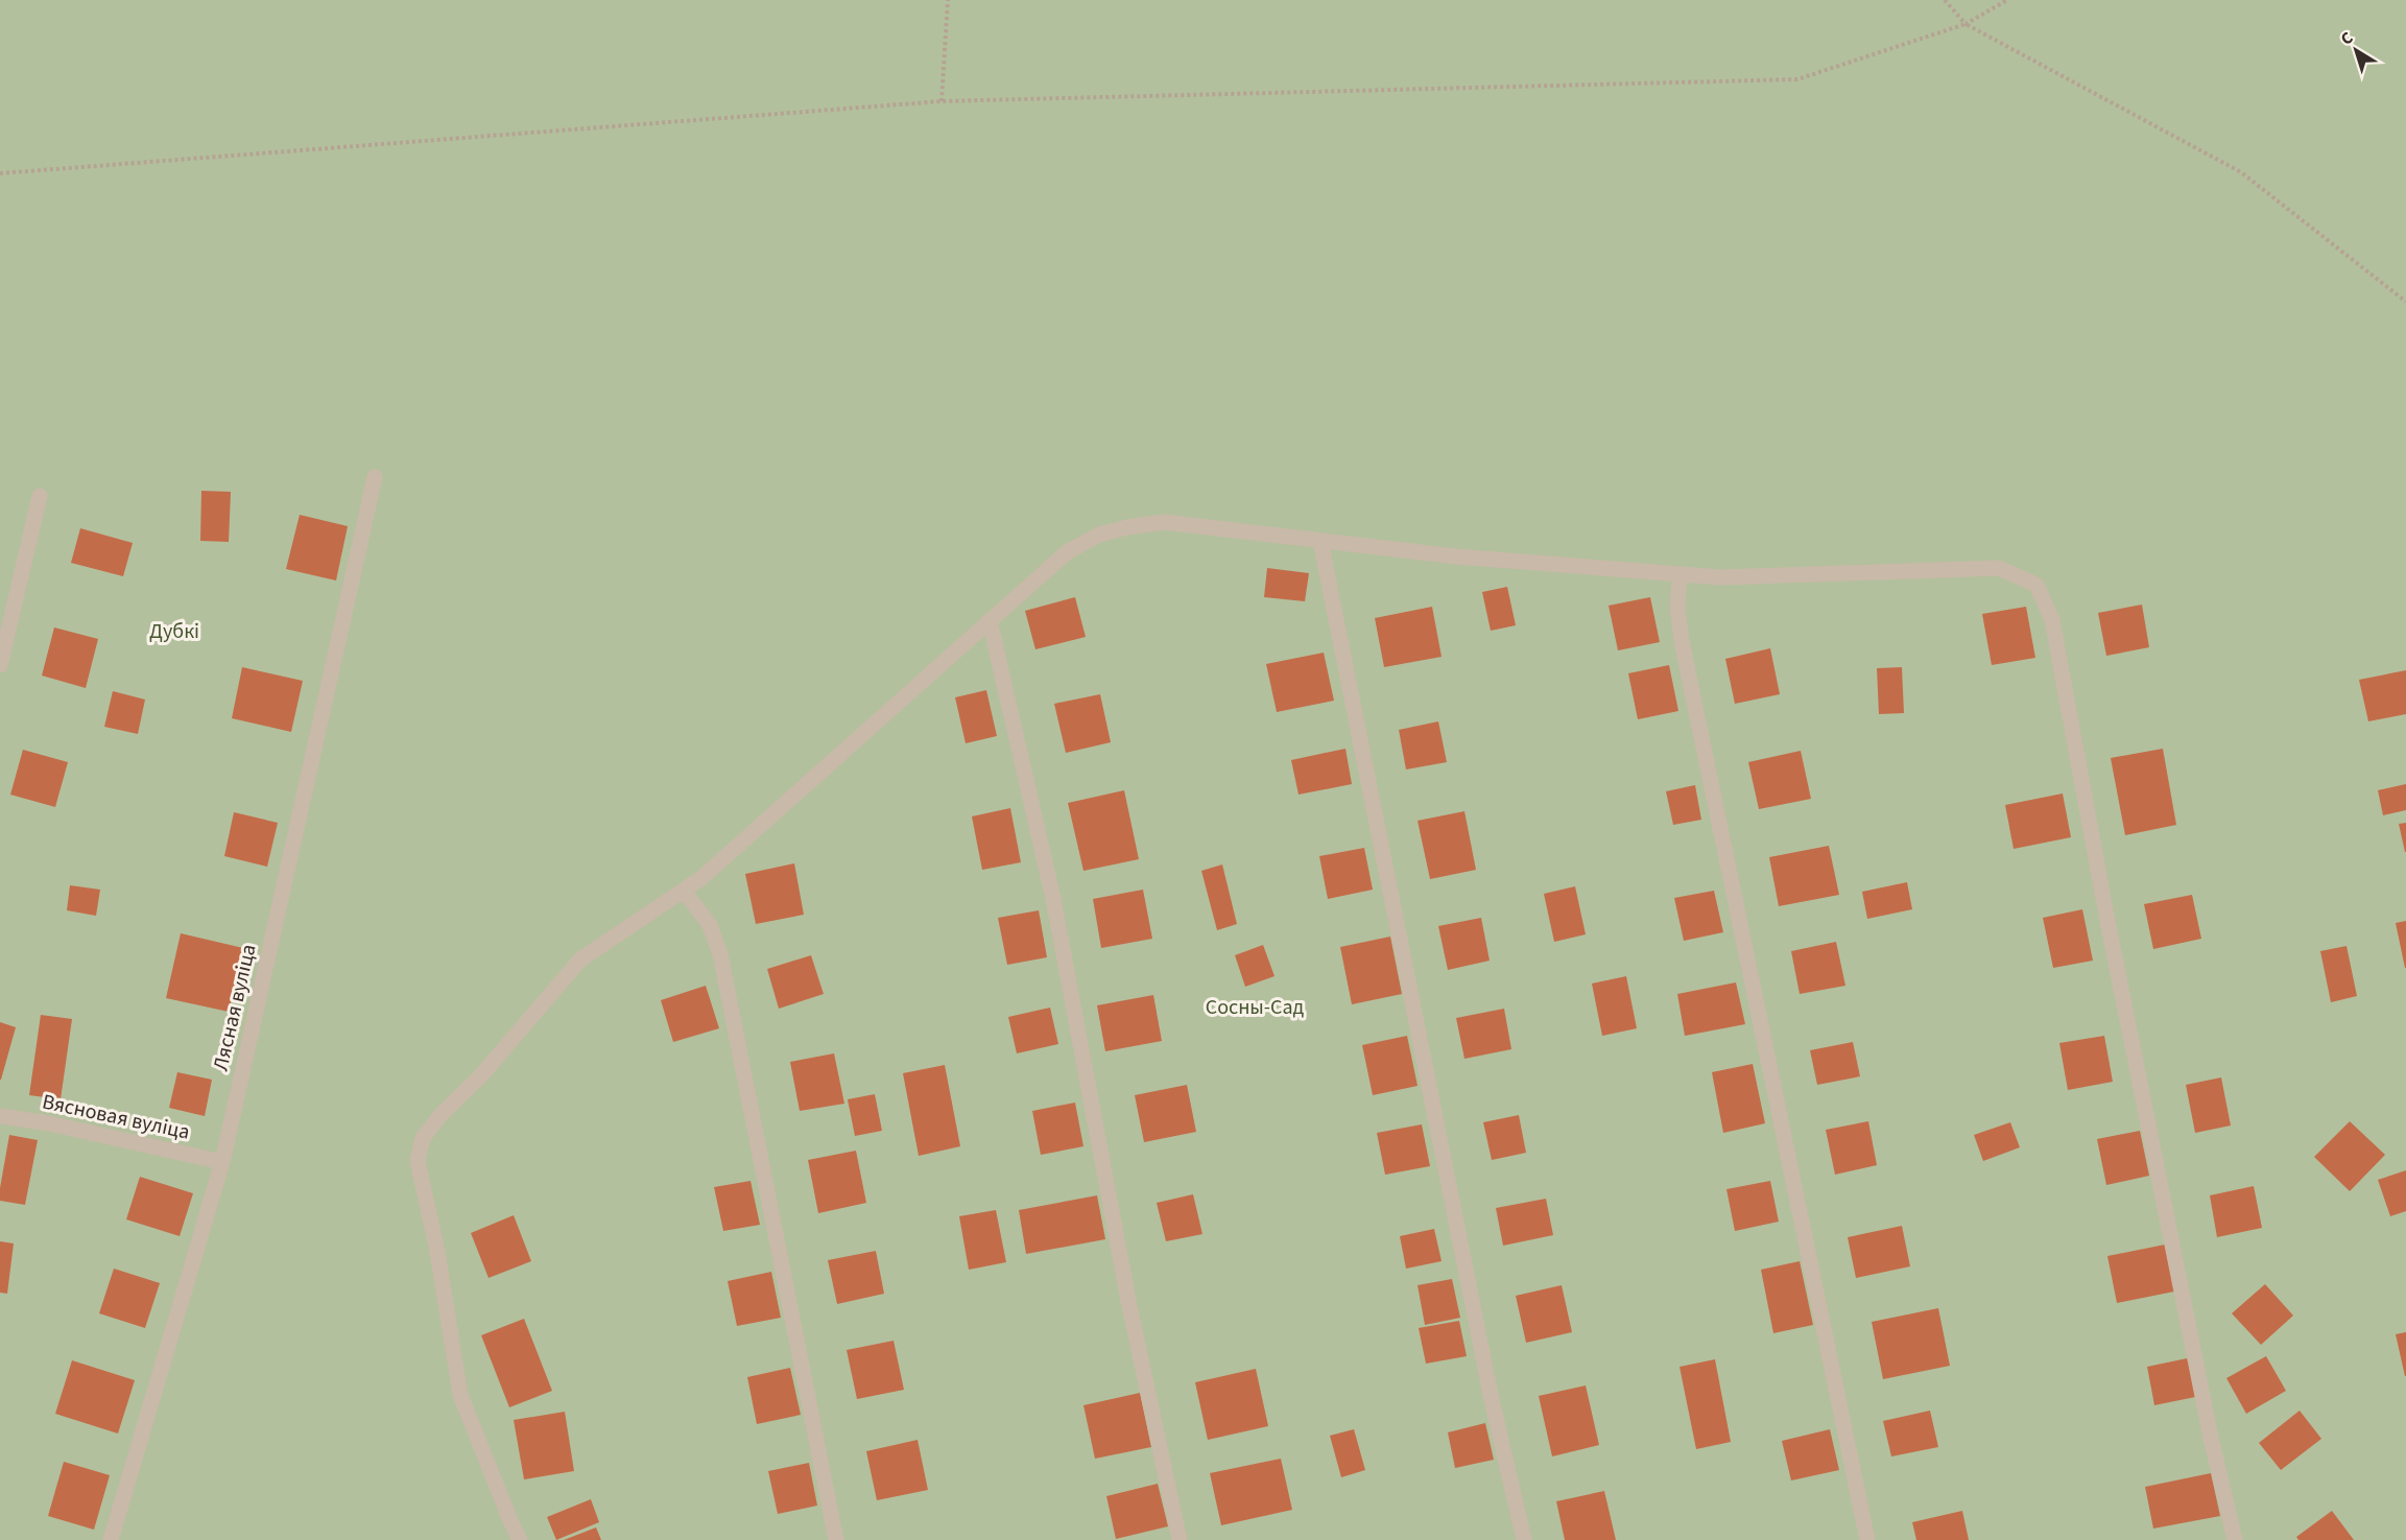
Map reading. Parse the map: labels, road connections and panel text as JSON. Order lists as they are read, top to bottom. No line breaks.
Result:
{"streets":{"street":["Лясная вуліца","Вясновая вуліца"]},"crossings":[["Лясная вуліца","Вясновая вуліца"]],"parks":["Дубкі","Сосны-Сад"],"north":"top left"}
